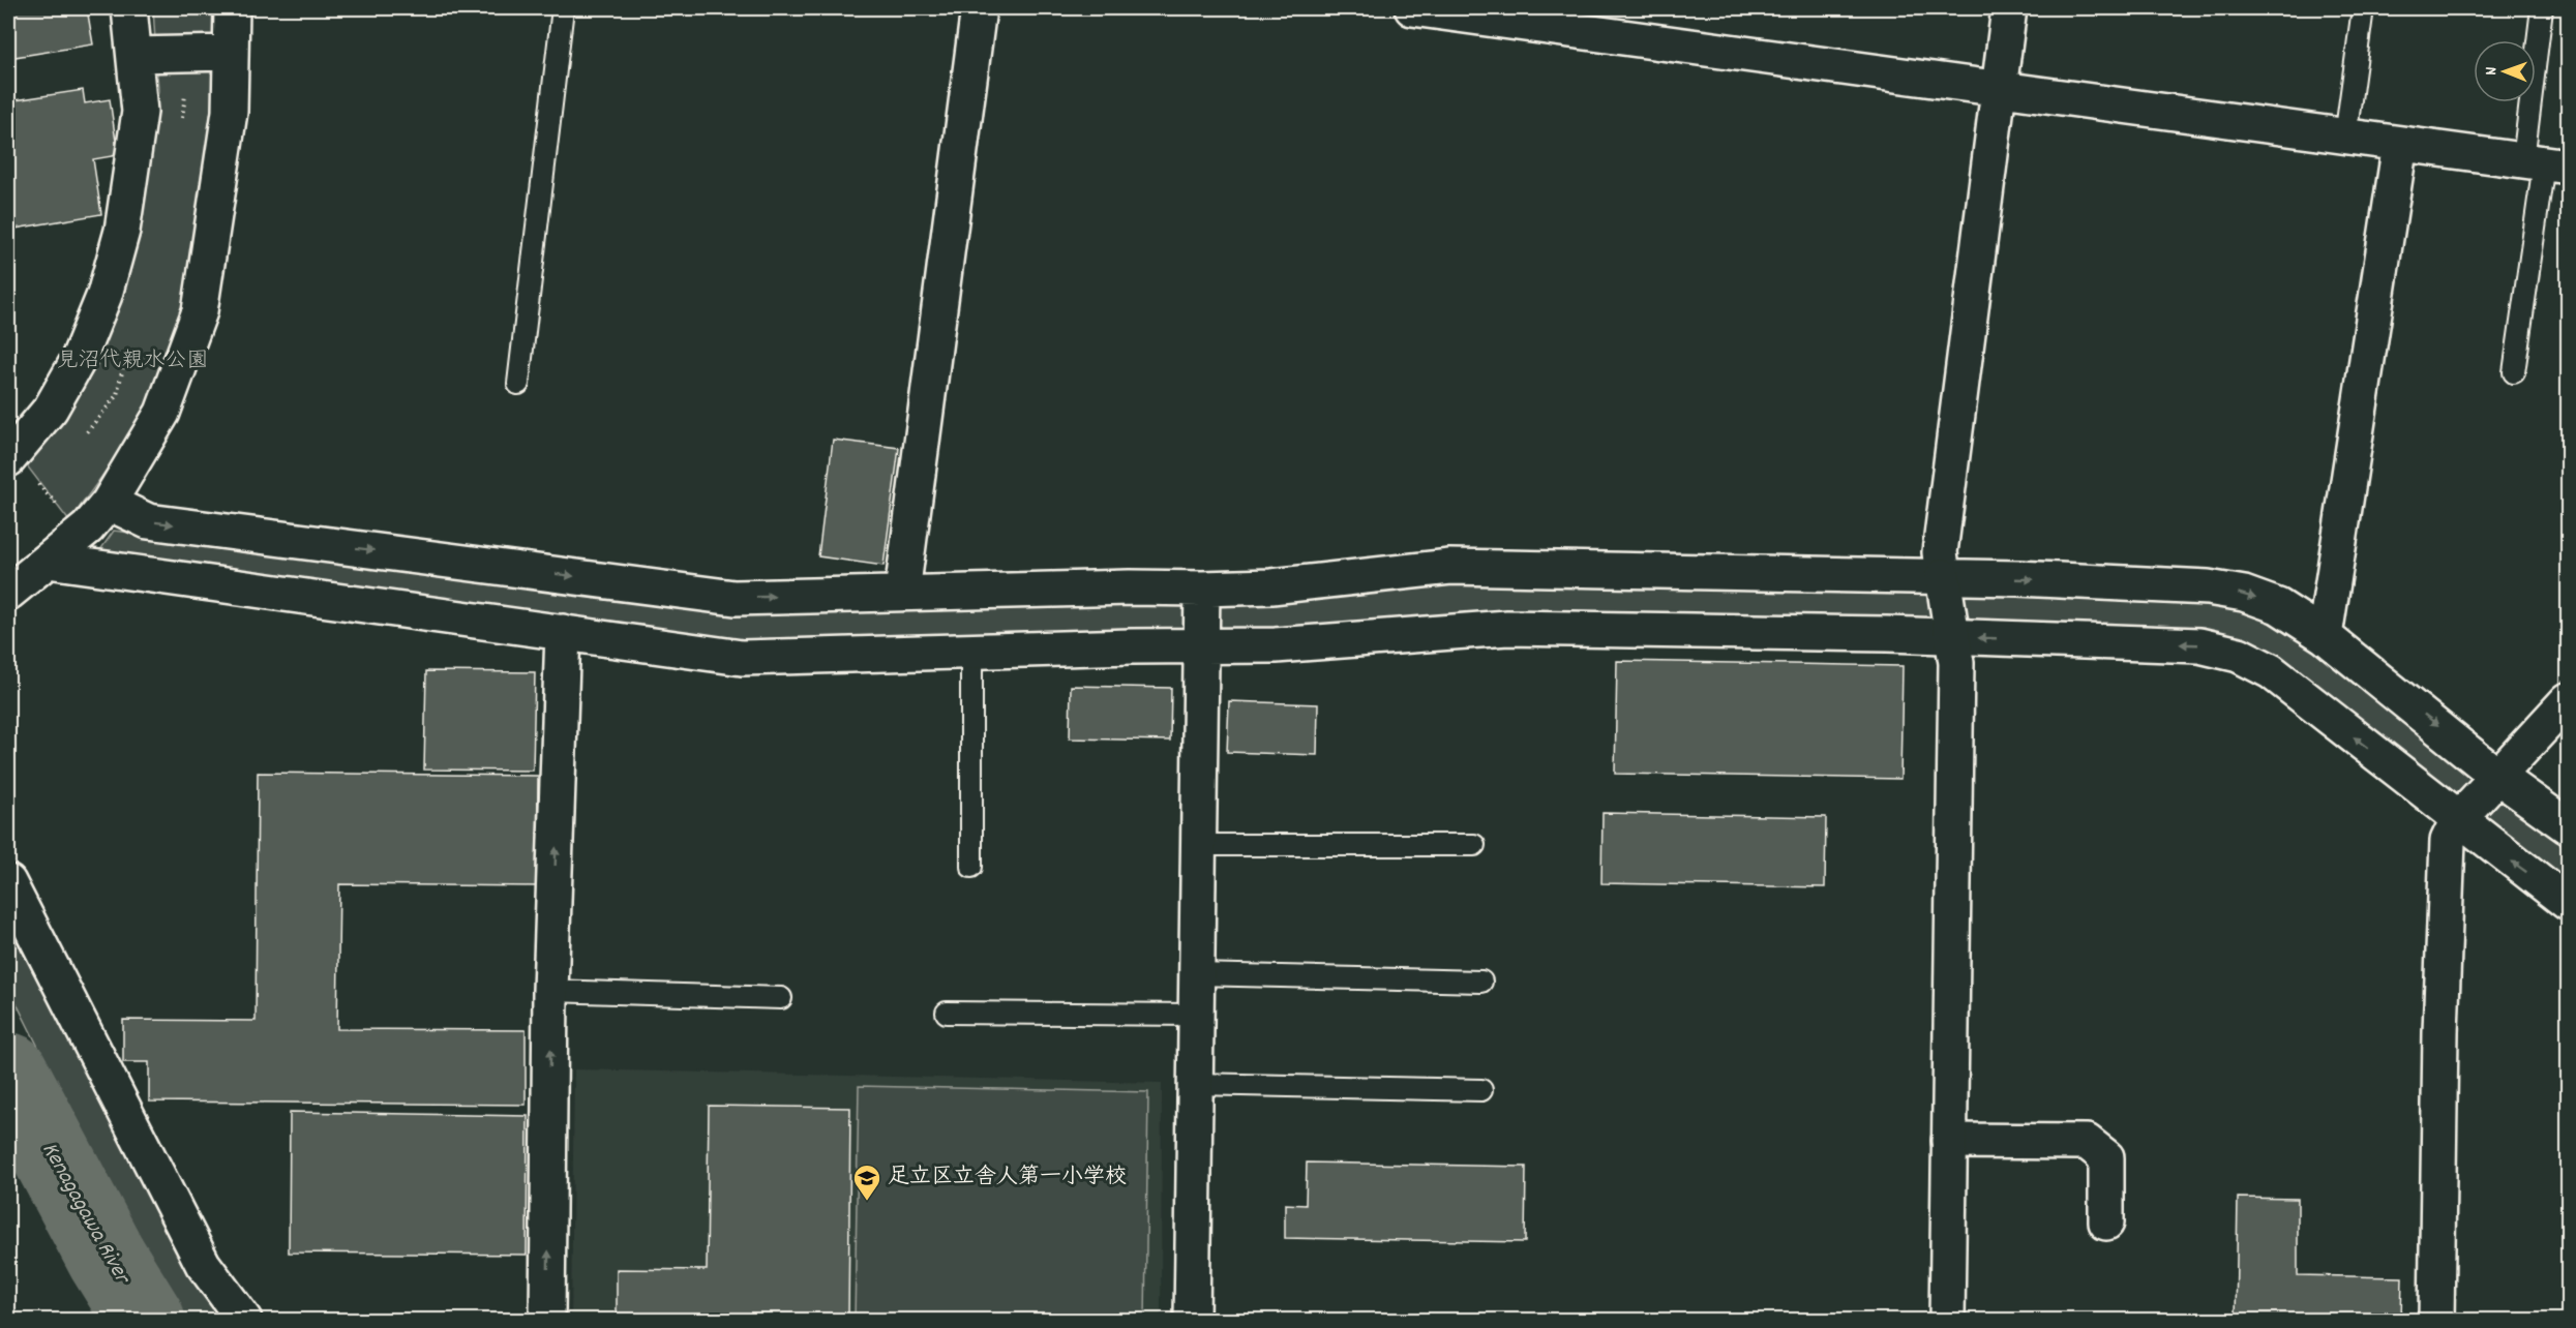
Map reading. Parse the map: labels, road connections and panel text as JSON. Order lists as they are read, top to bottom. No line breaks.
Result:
{"water":["Kenagagawa River"],"parks":["見沼代親水公園"],"places":{"school or university":["足立区立舎人第一小学校"]},"north":"left"}
